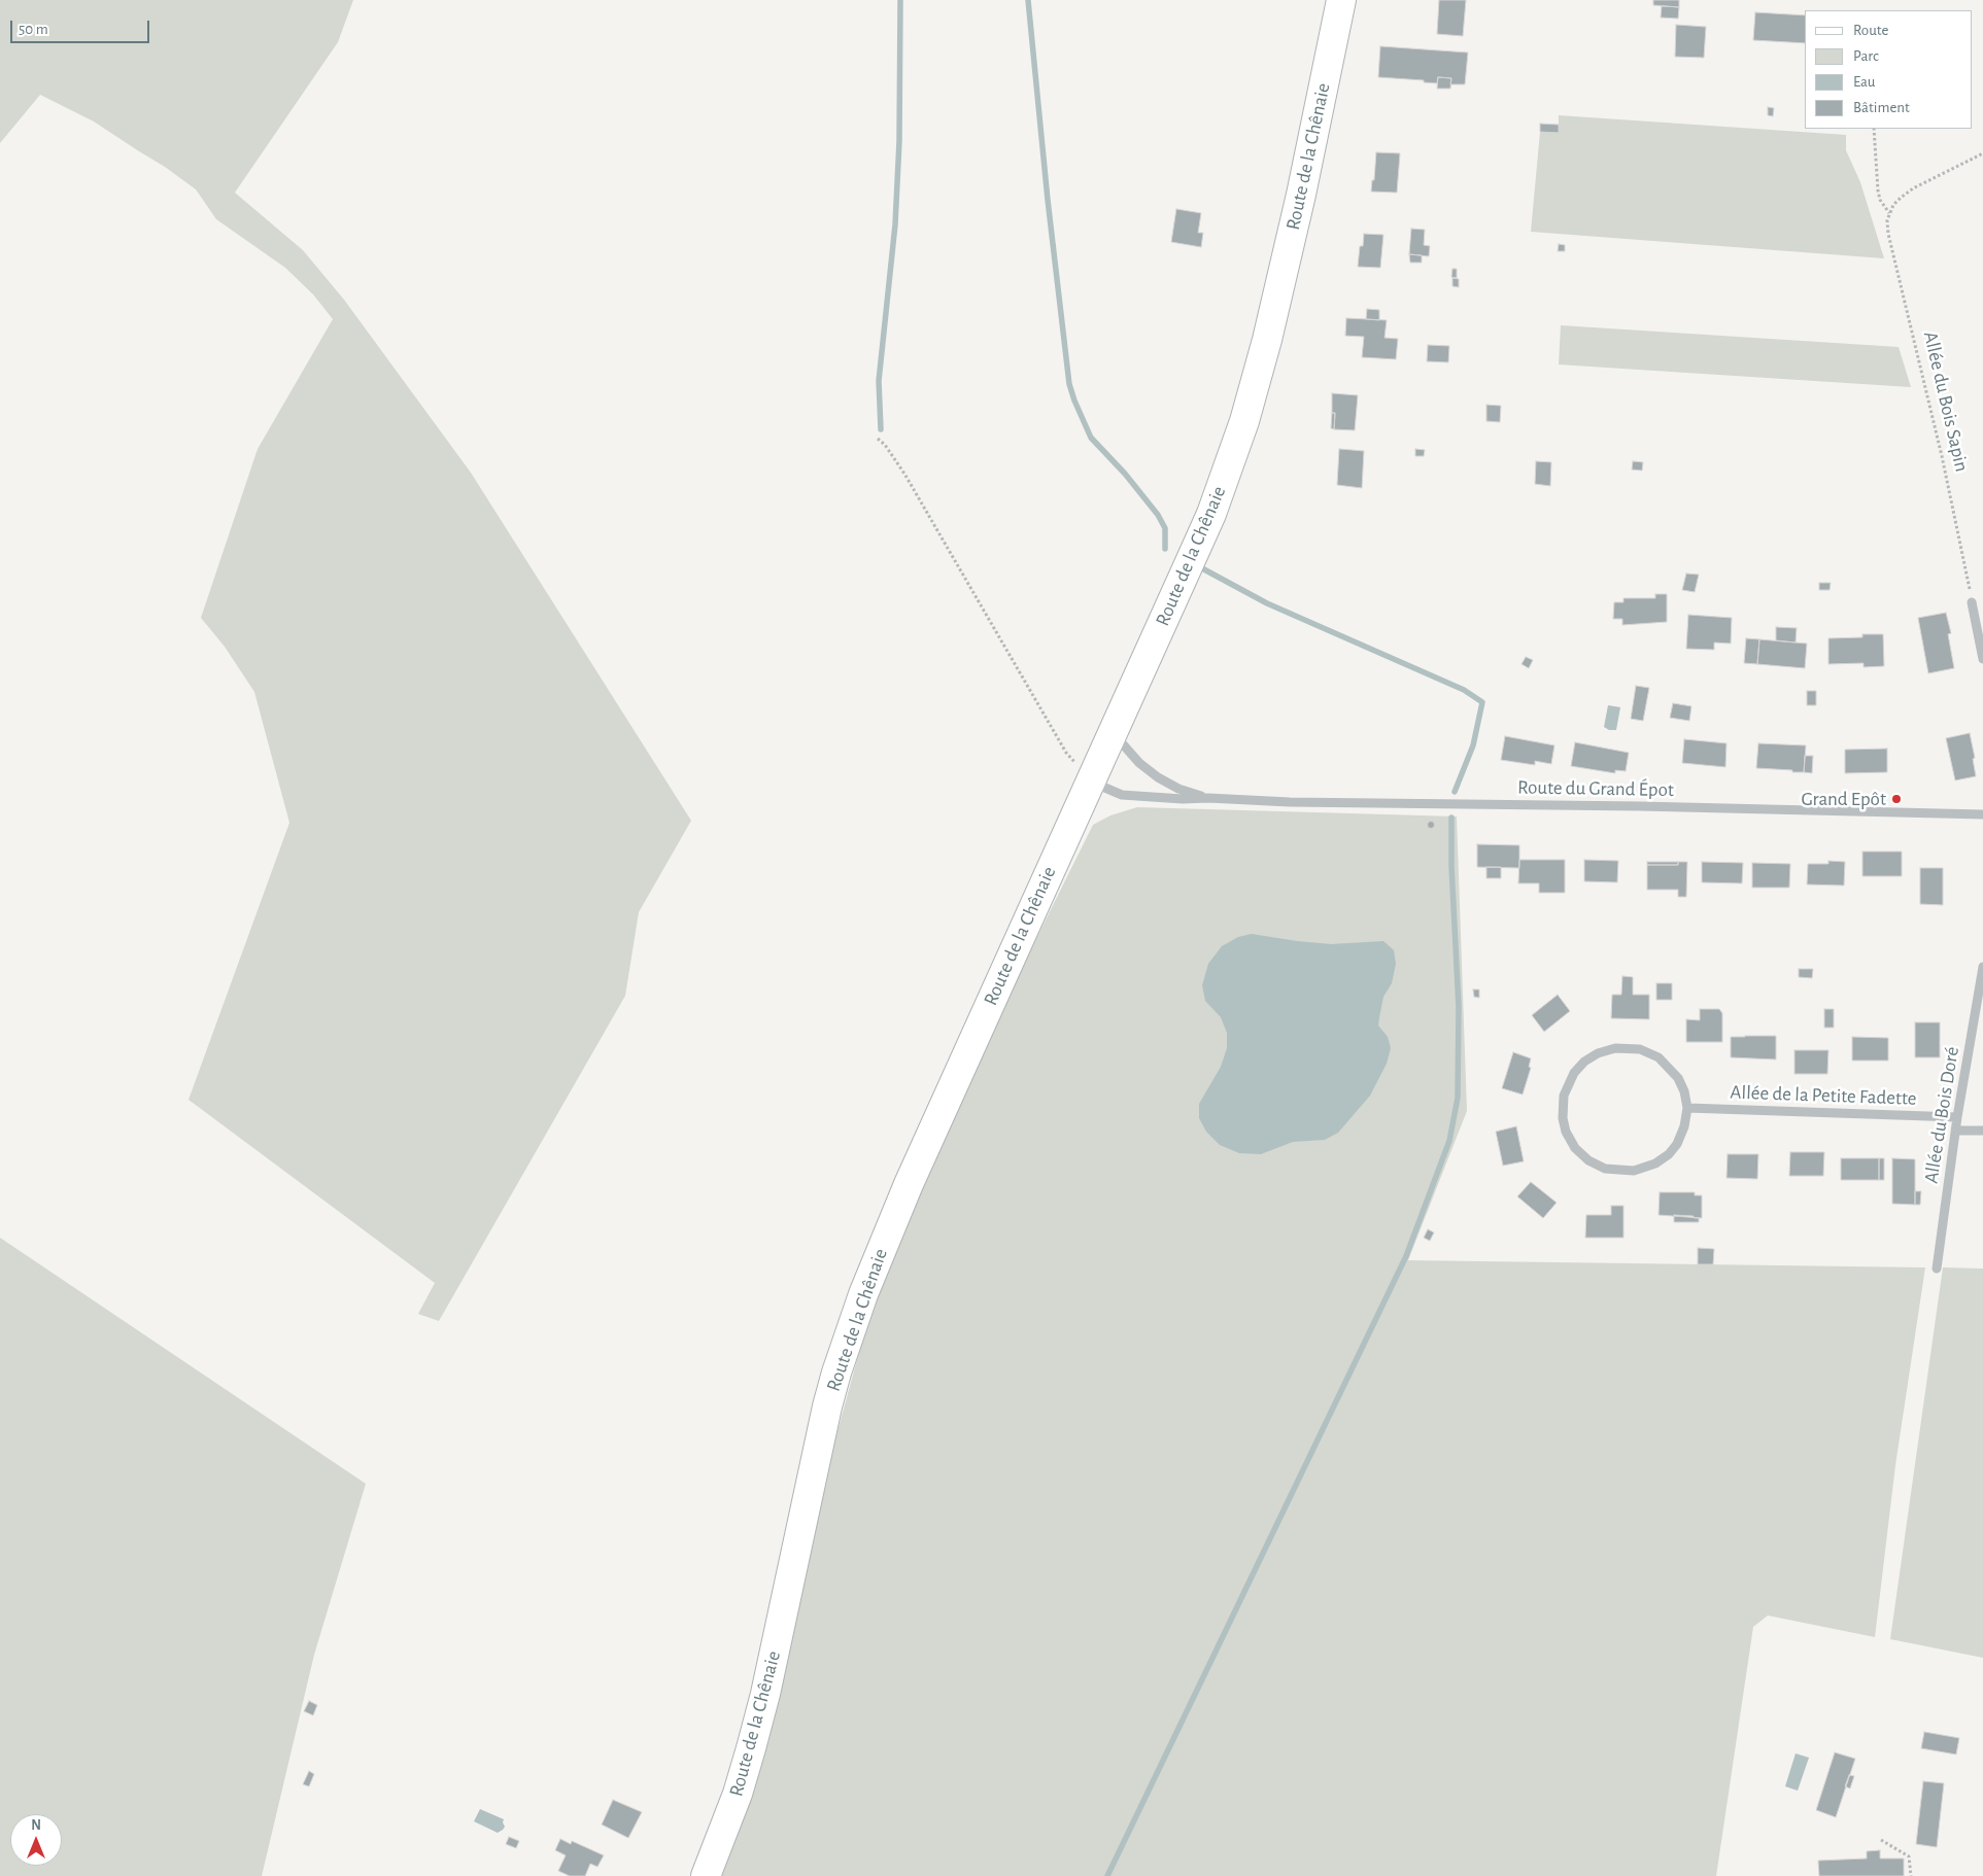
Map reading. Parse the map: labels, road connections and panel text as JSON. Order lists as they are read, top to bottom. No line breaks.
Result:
{"streets":{"main road":["Route de la Chênaie"],"street":["Route du Grand Épot","Allée de la Petite Fadette","Allée du Bois Doré"],"path":["Allée du Bois Sapin"]},"crossings":[["Route de la Chênaie","Route du Grand Épot"],["Allée de la Petite Fadette","Allée du Bois Doré"]],"places":["Grand Epôt"],"legend":["Route","Parc","Eau","Bâtiment"],"scale_bar":"50 m","north":"top"}
